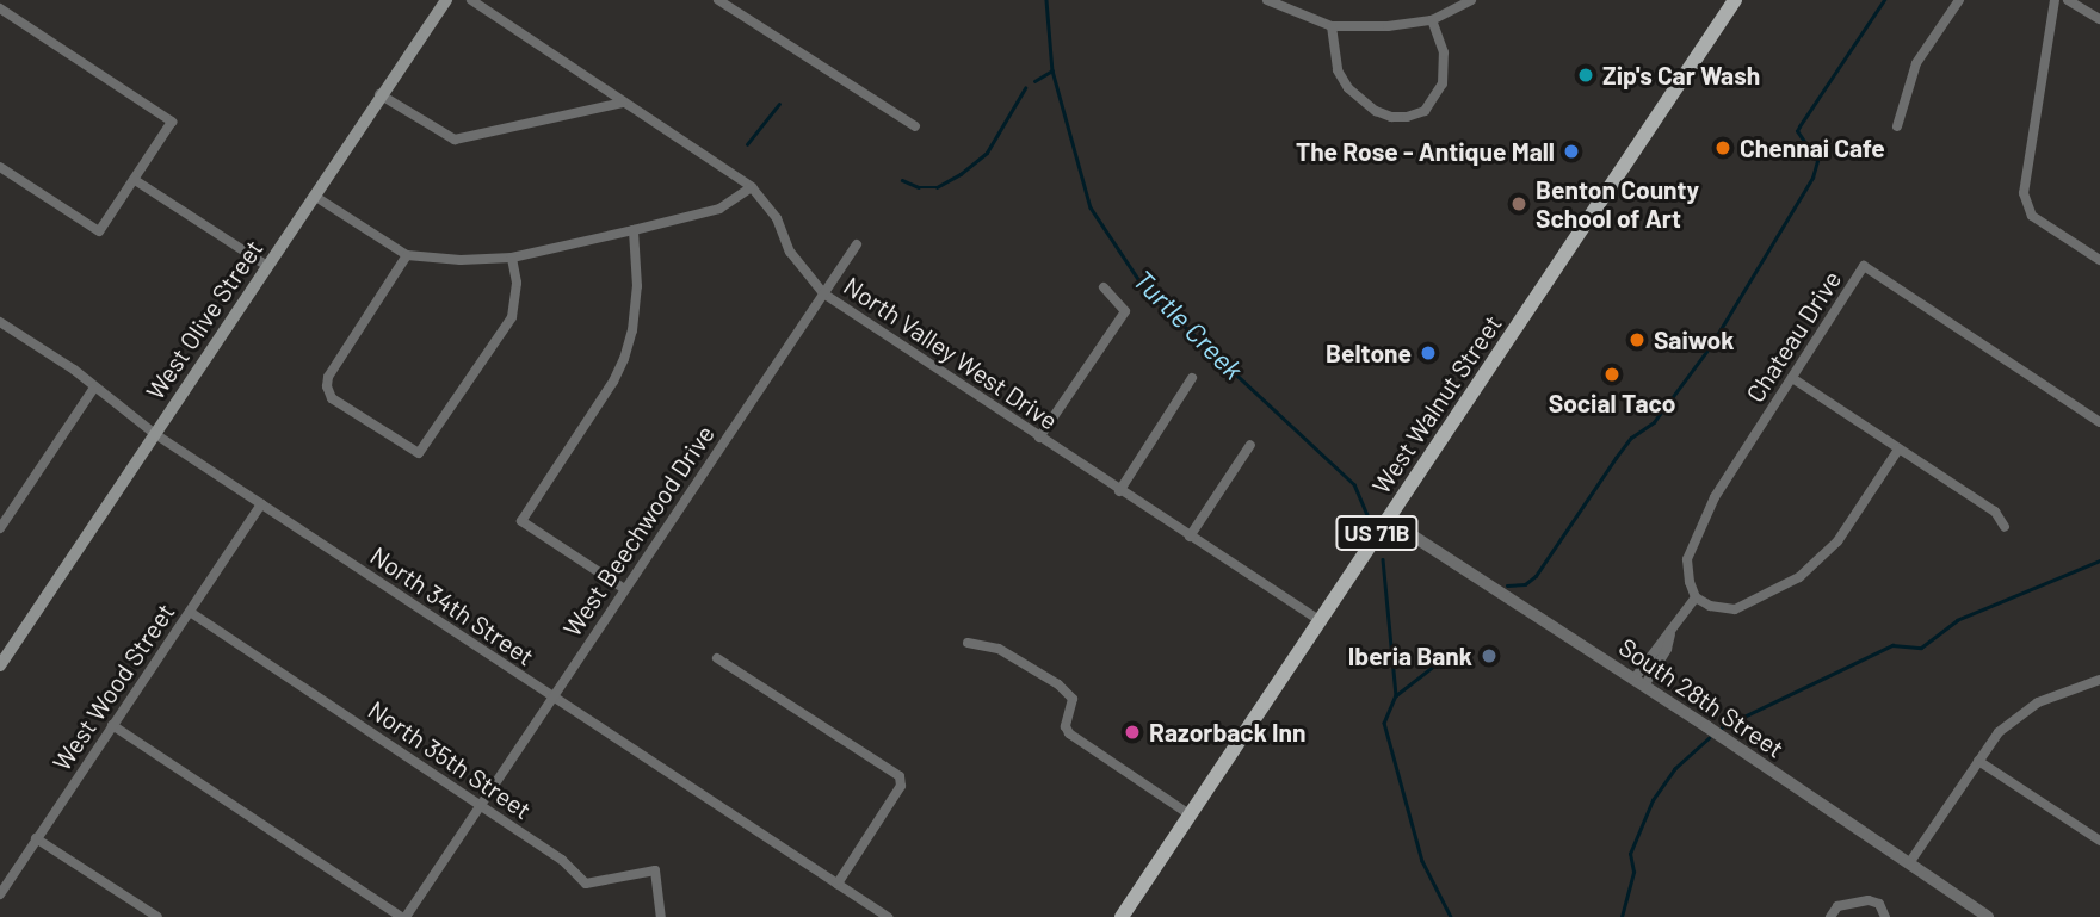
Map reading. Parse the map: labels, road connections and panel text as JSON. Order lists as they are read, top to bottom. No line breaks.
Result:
{"streets":{"main road":["West Olive Street","West Walnut Street","US 71B"],"street":["Chateau Drive","North Valley West Drive","West Beechwood Drive","North 34th Street","West Wood Street","South 28th Street","North 35th Street"]},"crossings":[["West Olive Street","North 34th Street"],["North Valley West Drive","West Walnut Street"],["North Valley West Drive","West Beechwood Drive"],["West Walnut Street","South 28th Street"],["West Beechwood Drive","North 34th Street"],["West Beechwood Drive","North 35th Street"],["North 34th Street","West Wood Street"],["West Wood Street","North 35th Street"]],"water":["Turtle Creek"],"places":["Zip's Car Wash","Chennai Cafe","The Rose - Antique Mall","Benton County School of Art","Saiwok","Beltone","Social Taco","Iberia Bank","Razorback Inn"]}
